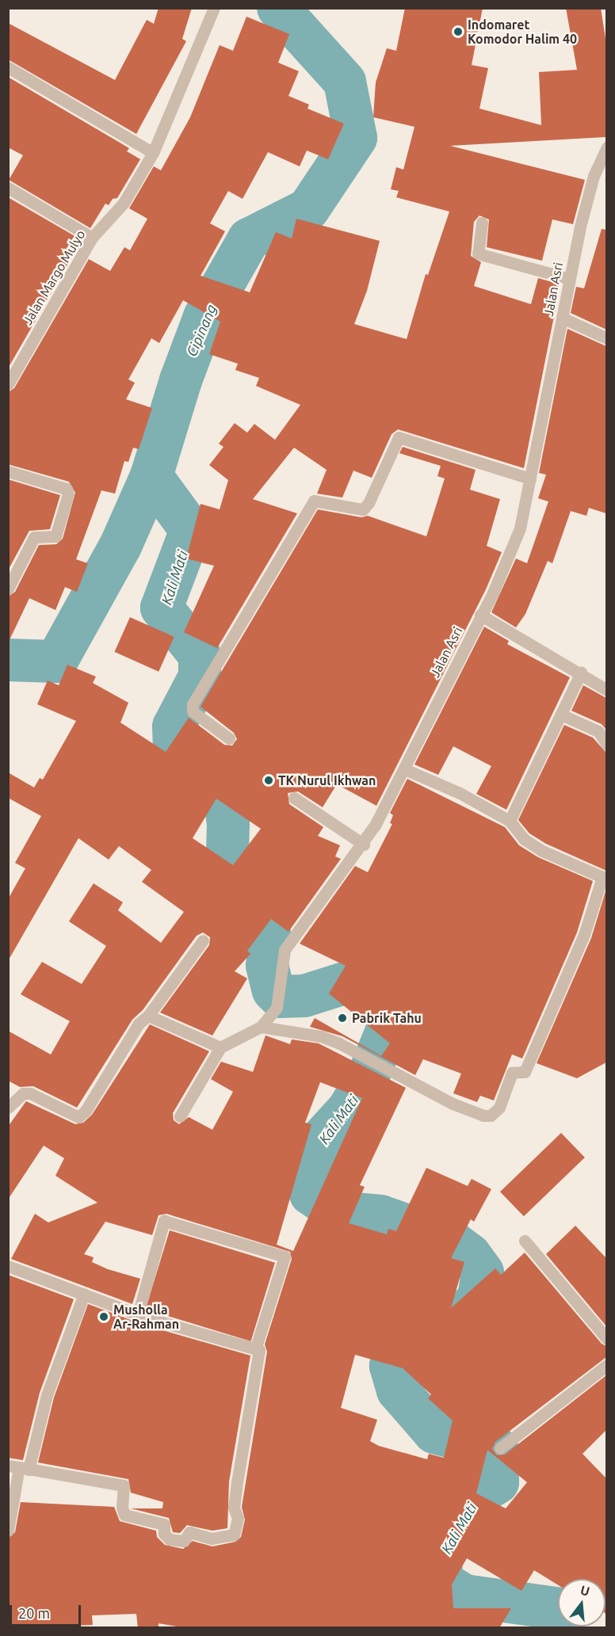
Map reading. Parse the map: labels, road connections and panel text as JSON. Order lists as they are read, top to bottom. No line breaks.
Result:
{"streets":{"street":["Jalan Margo Mulyo","Jalan Asri"]},"water":["Cipinang","Kali Mati"],"places":["Indomaret Komodor Halim 40","TK Nurul Ikhwan","Pabrik Tahu","Musholla Ar-Rahman"],"scale_bar":"20 m","north":"top"}
